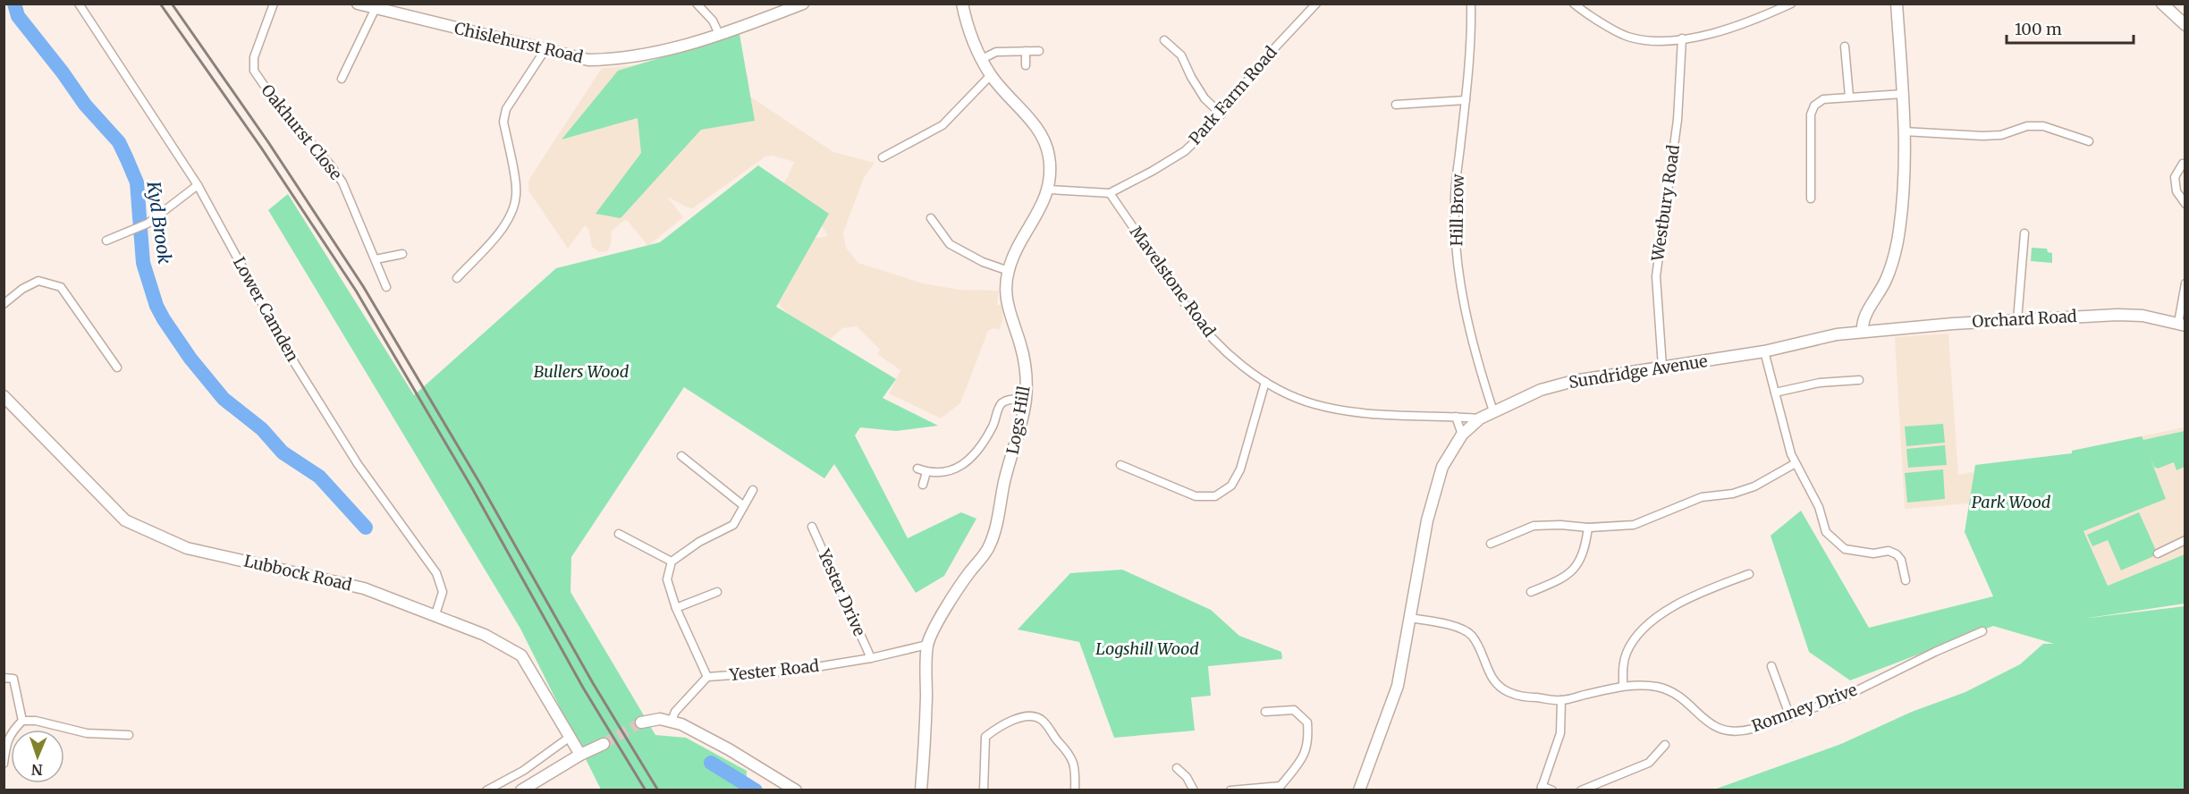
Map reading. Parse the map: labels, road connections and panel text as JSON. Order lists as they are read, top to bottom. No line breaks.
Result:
{"streets":{"street":["Chislehurst Road","Park Farm Road","Oakhurst Close","Westbury Road","Hill Brow","Mavelstone Road","Lower Camden","Orchard Road","Sundridge Avenue","Logs Hill","Lubbock Road","Yester Drive","Yester Road","Romney Drive"]},"crossings":[["Park Farm Road","Mavelstone Road"],["Westbury Road","Sundridge Avenue"],["Hill Brow","Sundridge Avenue"],["Mavelstone Road","Sundridge Avenue"],["Lower Camden","Lubbock Road"],["Orchard Road","Sundridge Avenue"],["Sundridge Avenue","Romney Drive"],["Logs Hill","Yester Road"],["Yester Drive","Yester Road"]],"water":["Kyd Brook"],"parks":["Bullers Wood","Park Wood","Logshill Wood"],"scale_bar":"100 m","north":"bottom"}
